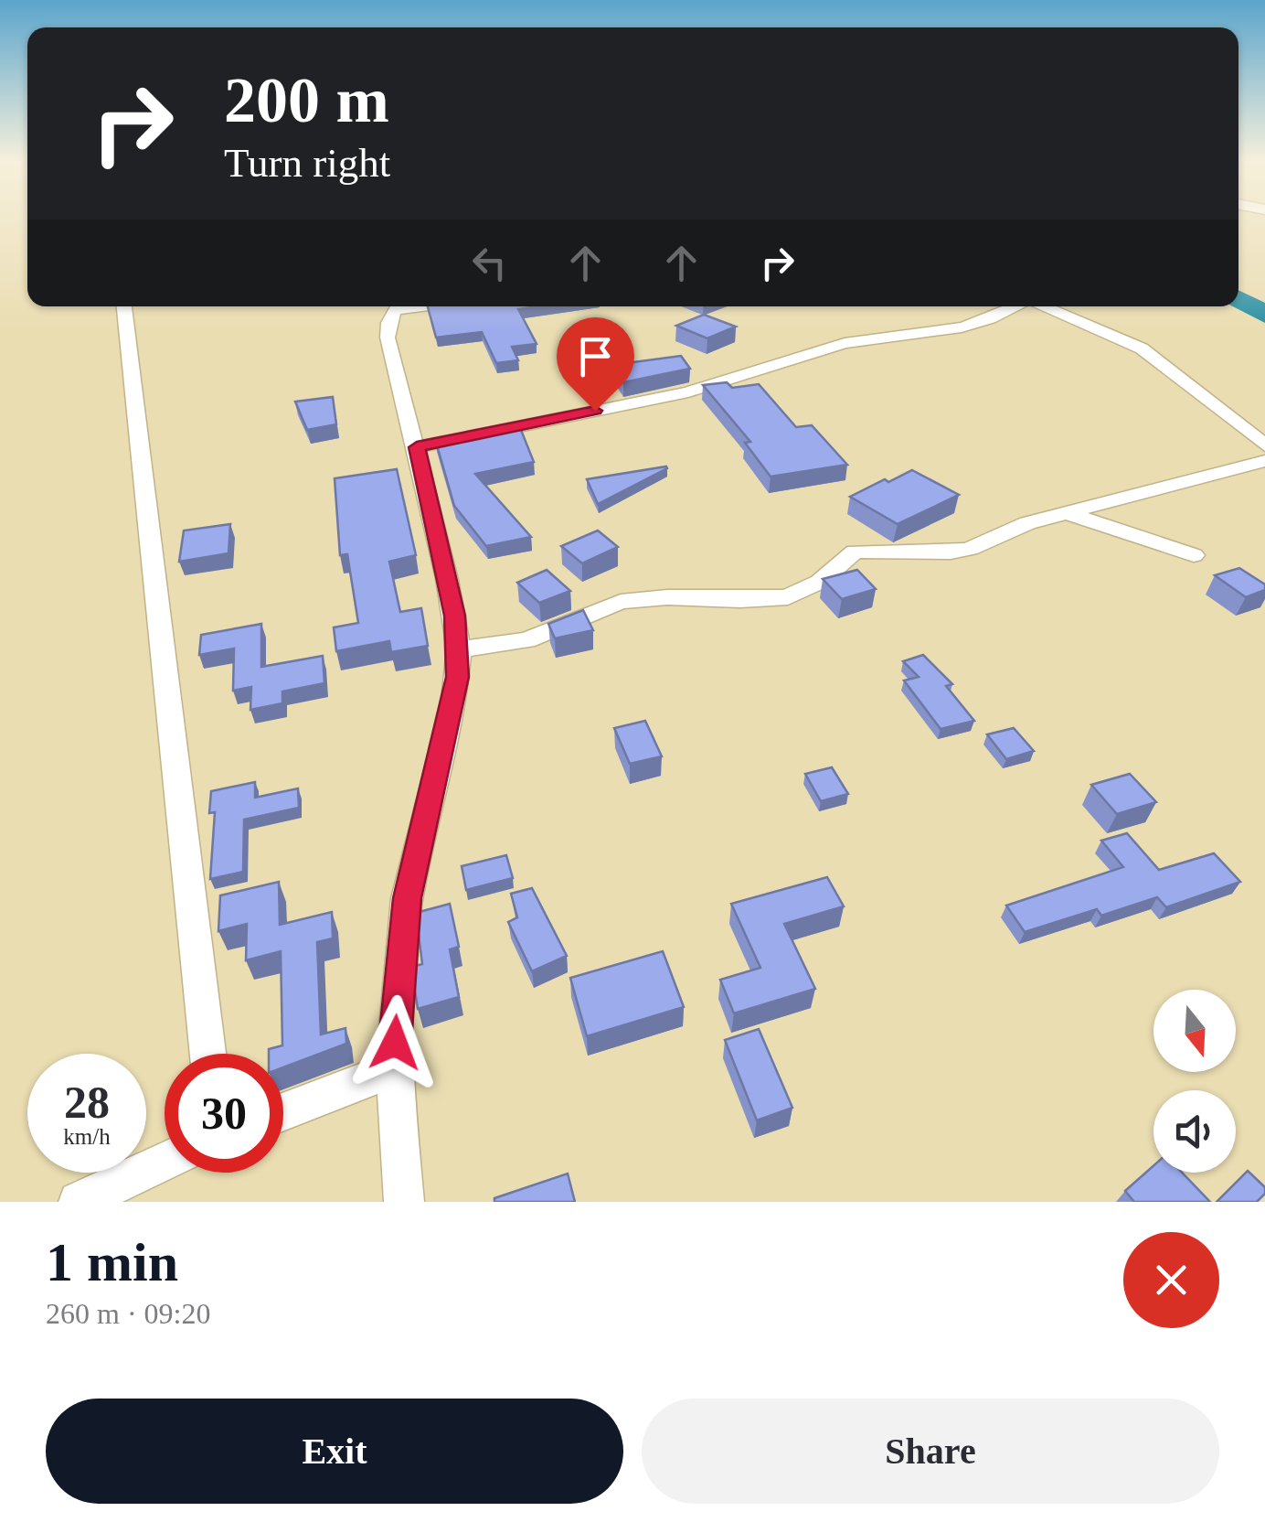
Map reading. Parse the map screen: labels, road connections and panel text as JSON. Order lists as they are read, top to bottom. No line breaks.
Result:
{"north":"bottom","page":{"turn":["200 m","Turn right"],"speed":"28 km/h","limit":"30","heading":["1 min","260 m · 09:20"],"buttons":["Exit","Share"]}}
